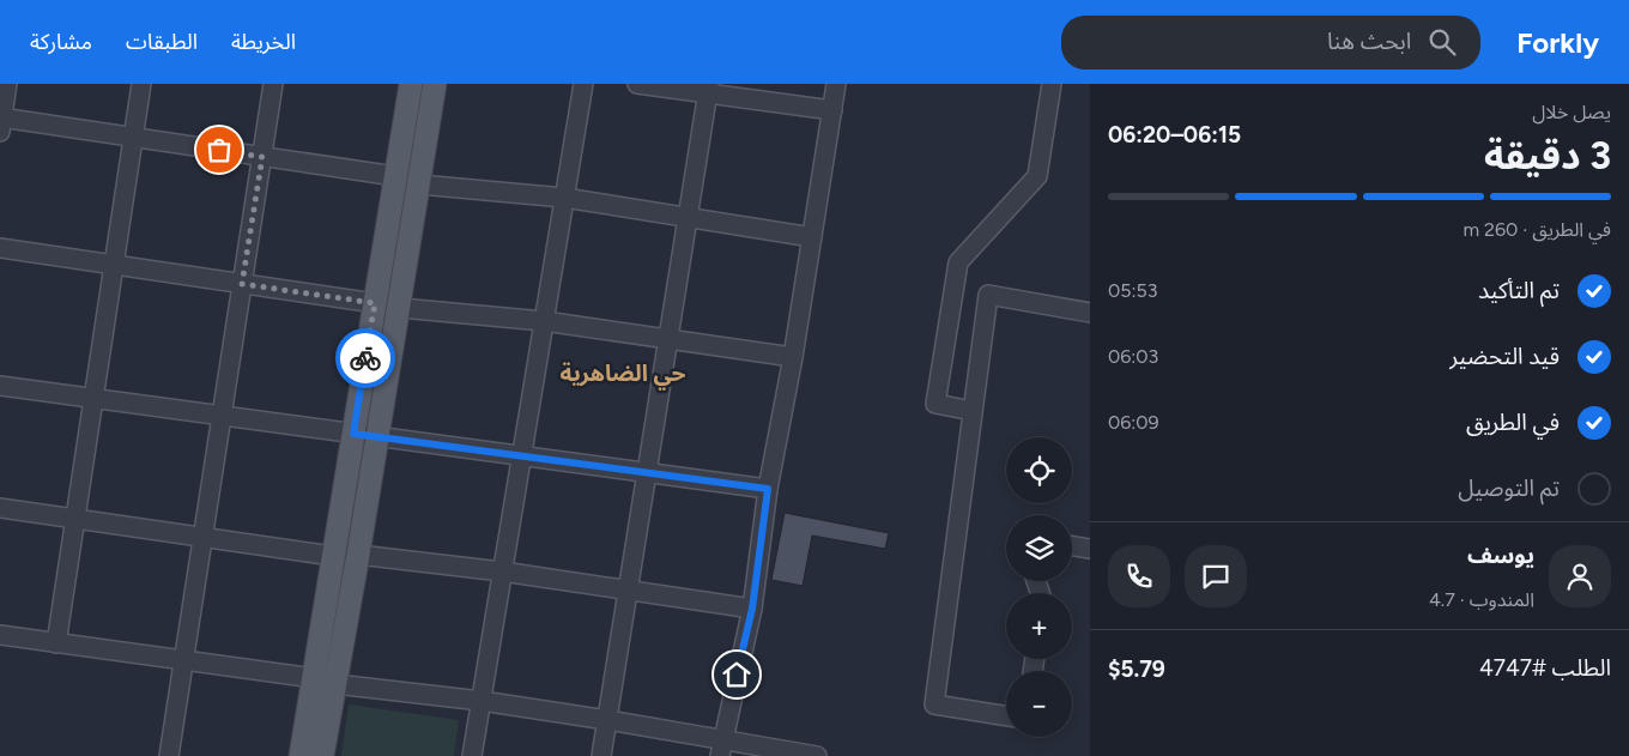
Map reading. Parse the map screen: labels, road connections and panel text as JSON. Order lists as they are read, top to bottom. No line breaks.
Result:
{"districts":["حي الضاهرية"],"page":{"header":"Forkly","search":"ابحث هنا","nav":["الخريطة","الطبقات","مشاركة"],"heading":["3 دقيقة","يصل خلال","06:15–06:20"],"panel":["يوسف","المندوب · 4.7","الطلب #4747","$5.79"],"bar":"في الطريق · 260 m","list":[["تم التأكيد","05:53"],["قيد التحضير","06:03"],["في الطريق","06:09"],"تم التوصيل"],"map_buttons":["+","−"]}}
